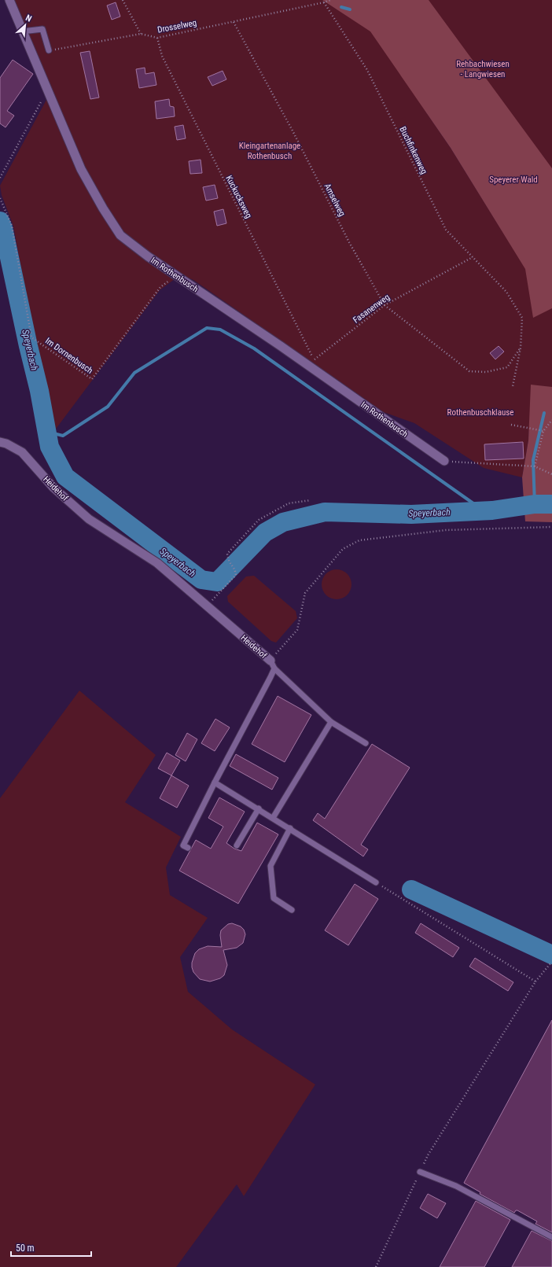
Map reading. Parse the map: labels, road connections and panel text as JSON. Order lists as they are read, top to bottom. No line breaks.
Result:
{"streets":{"street":["Im Rothenbusch","Heidehof"],"path":["Drosselweg","Buchfinkenweg","Kuckucksweg","Amselweg","Fasanenweg","Im Dornenbusch"]},"crossings":[["Drosselweg","Buchfinkenweg"],["Drosselweg","Kuckucksweg"],["Drosselweg","Amselweg"],["Buchfinkenweg","Amselweg"],["Buchfinkenweg","Fasanenweg"],["Kuckucksweg","Fasanenweg"],["Amselweg","Fasanenweg"],["Im Rothenbusch","Im Dornenbusch"]],"water":["Speyerbach"],"parks":["Rehbachwiesen - Langwiesen","Kleingartenanlage Rothenbusch","Speyerer Wald","Rothenbuschklause"],"scale_bar":"50 m","north":"top right"}
